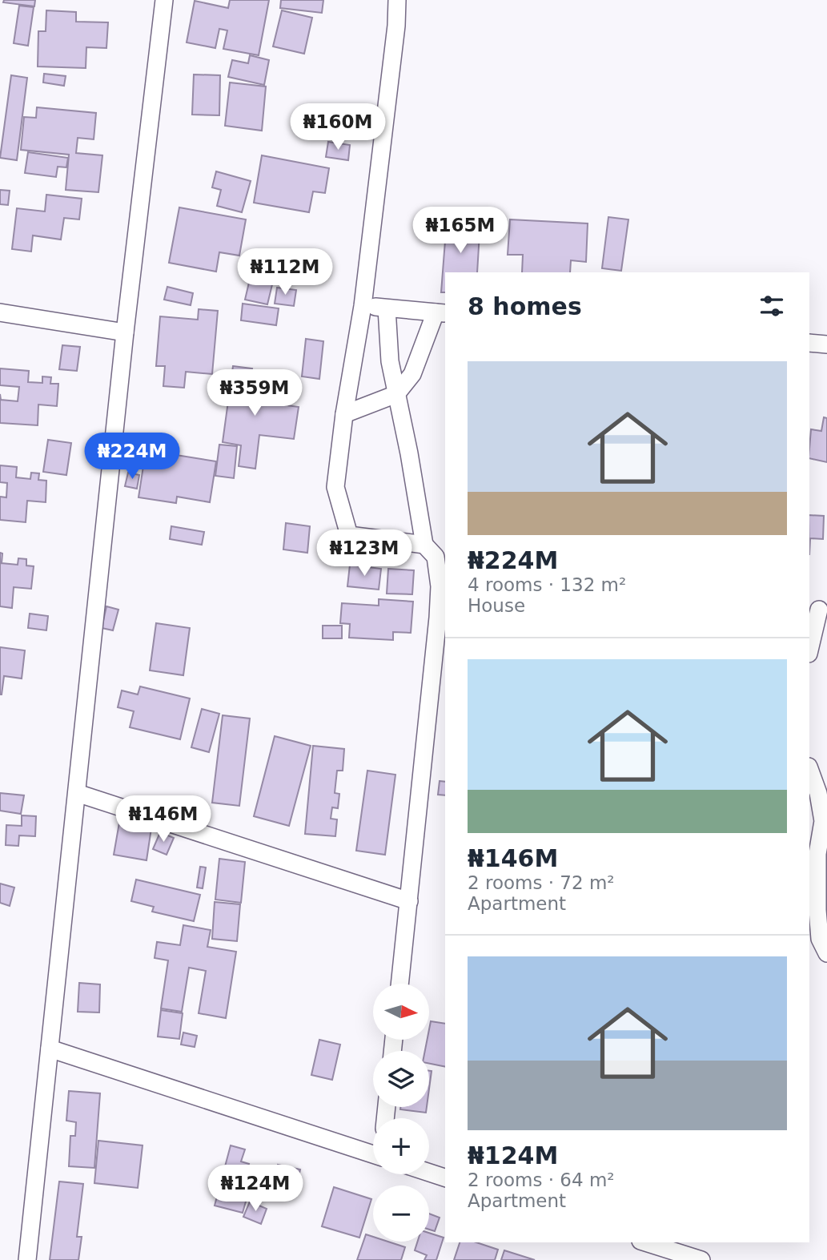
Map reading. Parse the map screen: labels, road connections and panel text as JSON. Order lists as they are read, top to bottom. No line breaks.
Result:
{"north":"right","page":{"price":["₦160M","₦165M","₦112M","₦359M","₦224M","₦123M","₦146M","₦124M"],"heading":"8 homes","list":[{"name":"₦224M","note":"4 rooms · 132 m² · House"},{"name":"₦146M","note":"2 rooms · 72 m² · Apartment"},{"name":"₦124M","note":"2 rooms · 64 m² · Apartment"}],"map_buttons":["+","−"]}}
